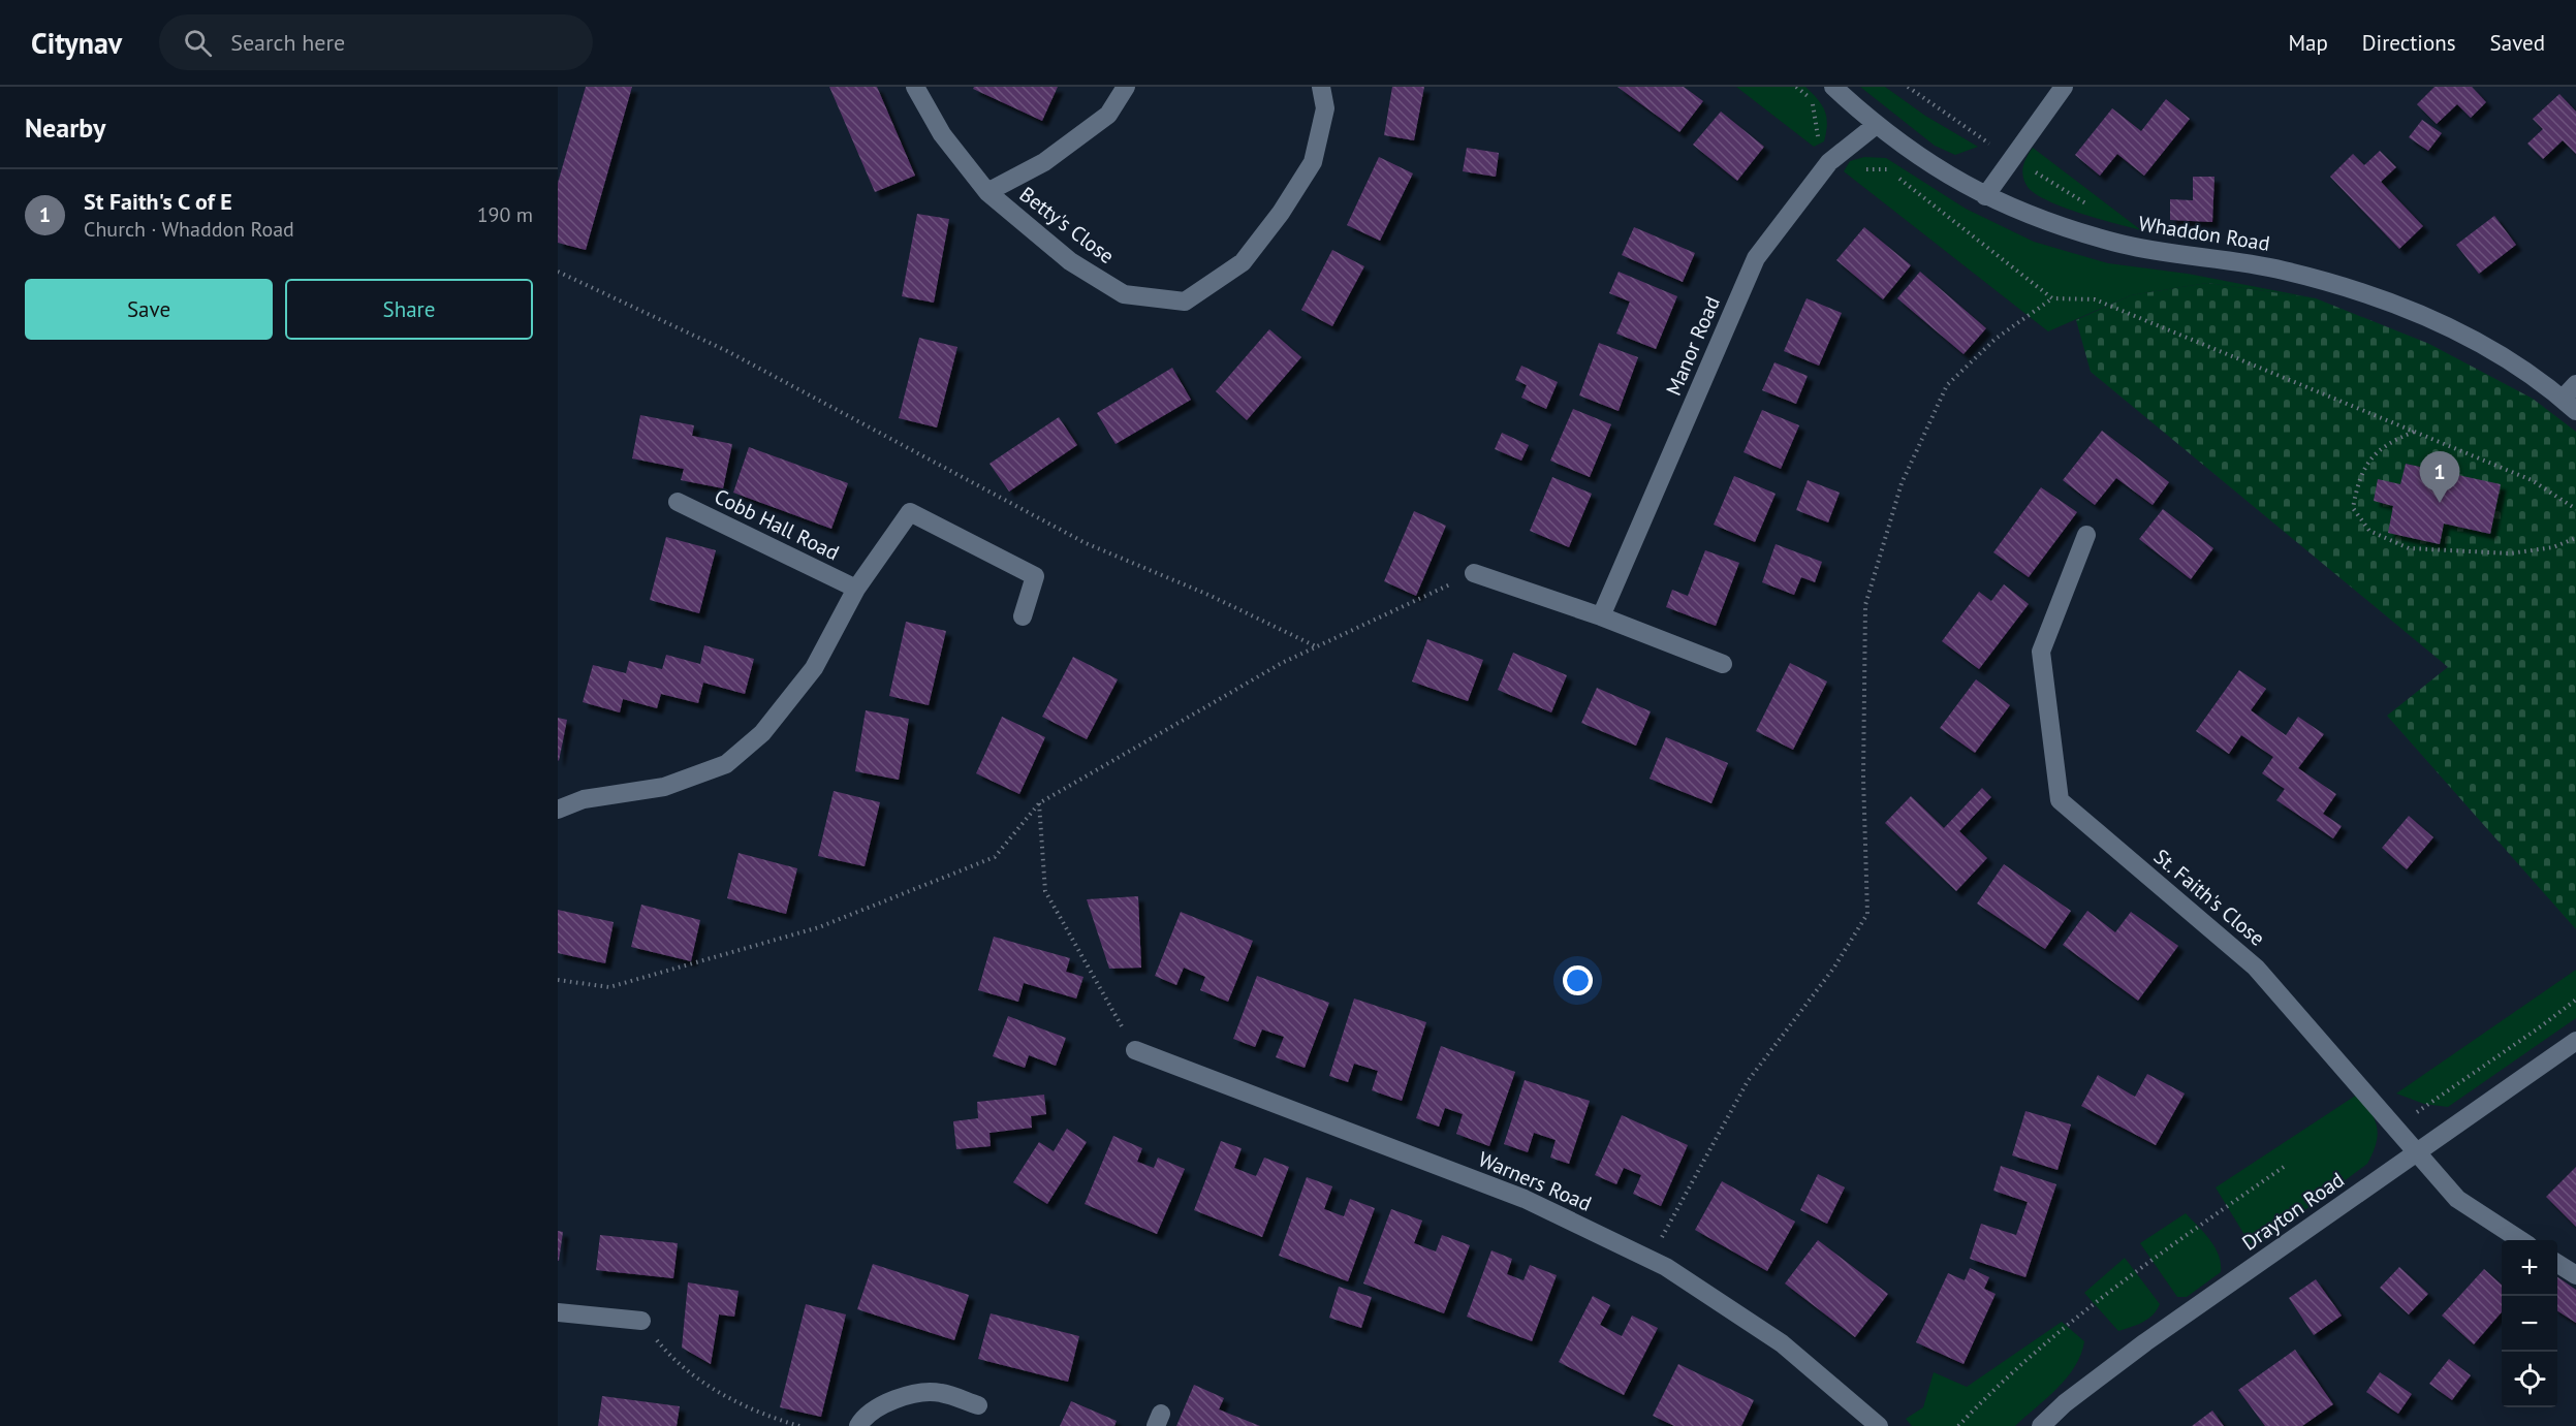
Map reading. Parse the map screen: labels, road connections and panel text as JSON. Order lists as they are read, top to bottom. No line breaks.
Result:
{"streets":{"street":["Betty's Close","Whaddon Road","Manor Road","Cobb Hall Road","St. Faith's Close","Warners Road","Drayton Road"]},"crossings":[["Whaddon Road","Manor Road"],["St. Faith's Close","Drayton Road"]],"page":{"header":"Citynav","search":"Search here","nav":["Map","Directions","Saved"],"heading":"Nearby","list":[{"mark":"1","name":"St Faith's C of E","note":"Church · Whaddon Road","value":"190 m"}],"buttons":["Save","Share"],"pins":"1","map_buttons":["+","−"]}}
